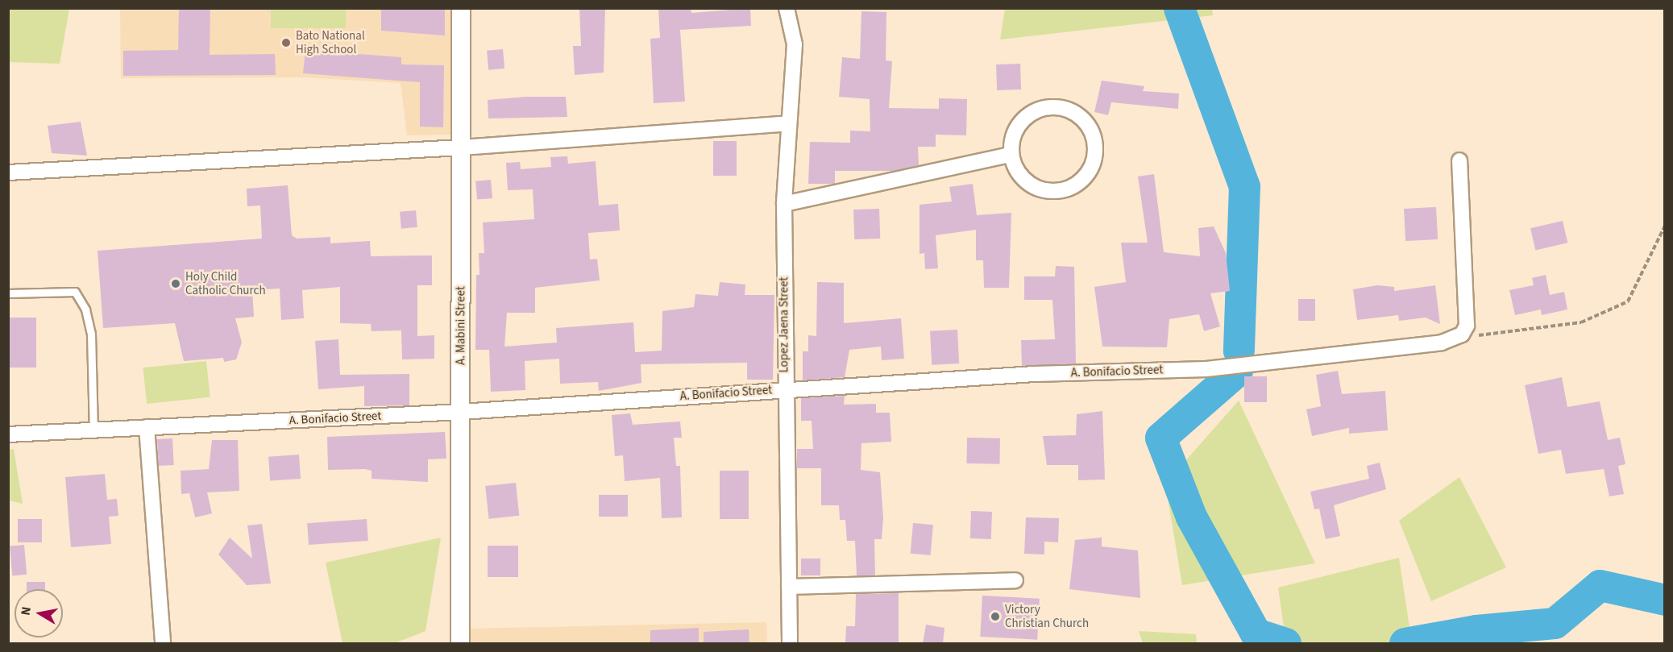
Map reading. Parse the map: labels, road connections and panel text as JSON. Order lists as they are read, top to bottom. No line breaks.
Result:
{"streets":{"street":["Lopez Jaena Street","A. Mabini Street","A. Bonifacio Street"]},"crossings":[["Lopez Jaena Street","A. Bonifacio Street"],["A. Mabini Street","A. Bonifacio Street"]],"places":["Bato National High School","Holy Child Catholic Church","Victory Christian Church"],"north":"left"}
